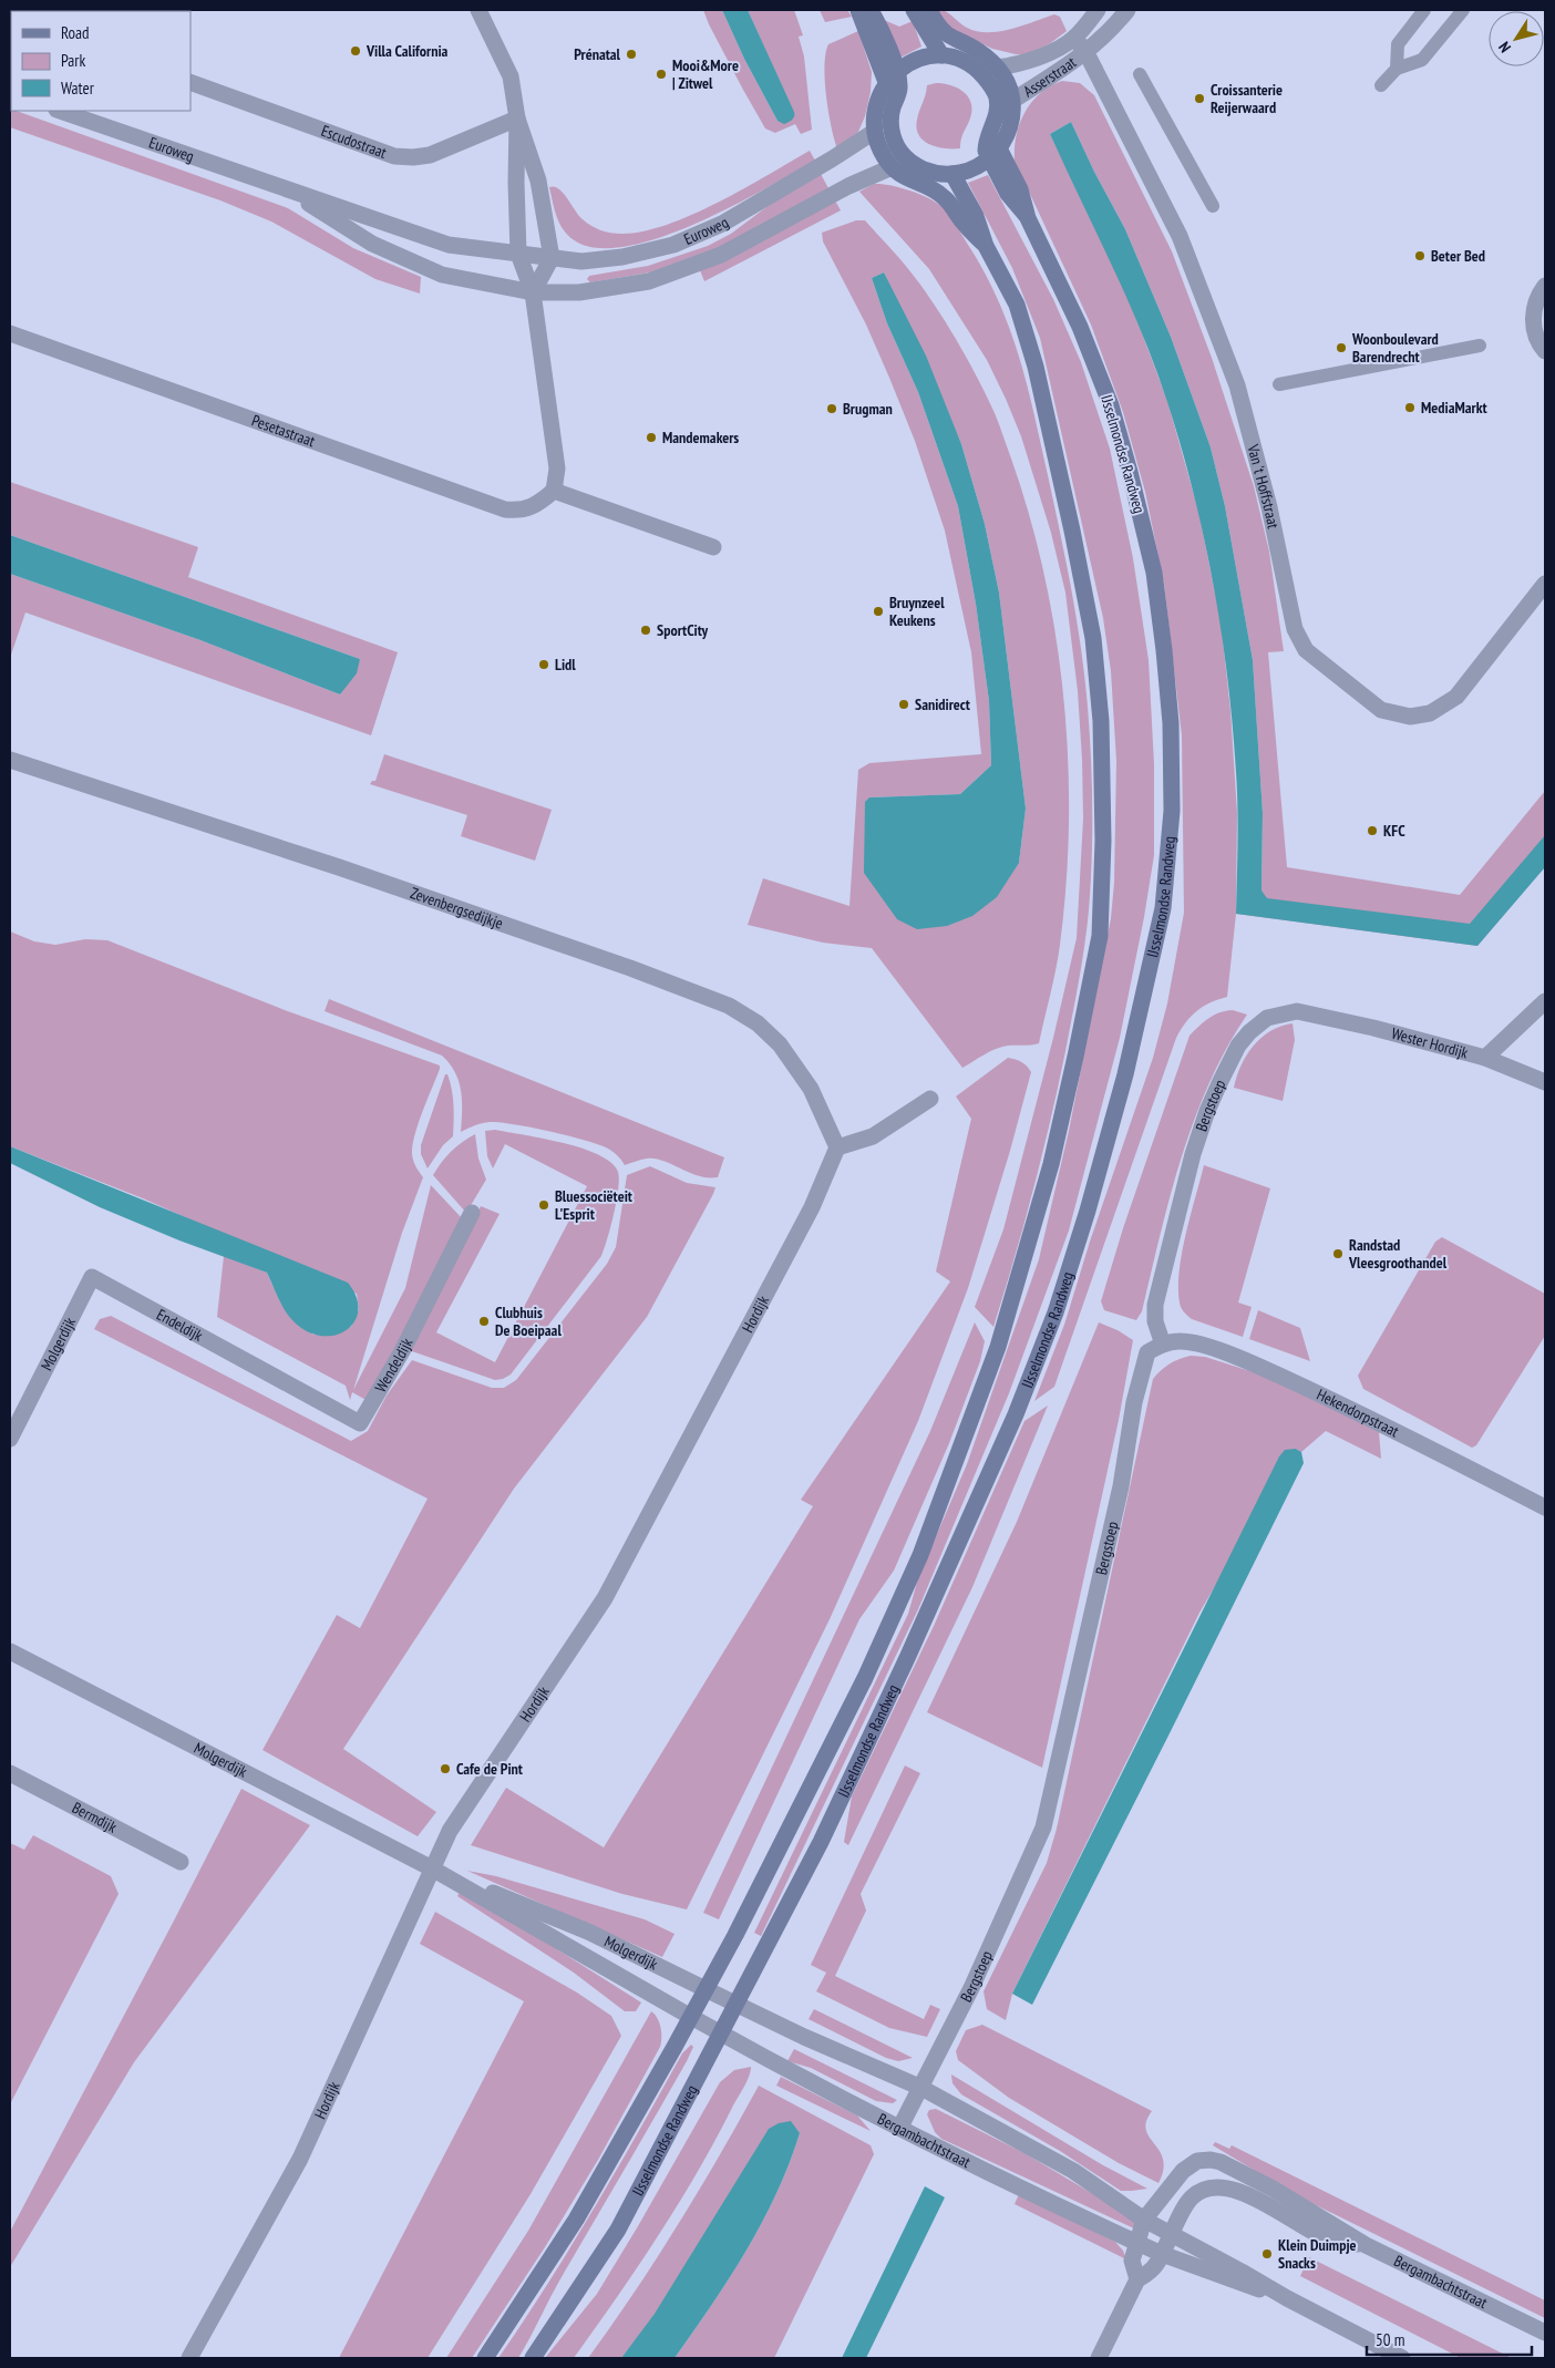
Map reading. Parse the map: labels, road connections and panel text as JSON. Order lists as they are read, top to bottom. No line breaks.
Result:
{"streets":{"main road":["IJsselmondse Randweg"],"street":["Asserstraat","Escudostraat","Euroweg","Pesetastraat","Van 't Hoffstraat","Zevenbergsedijkje","Wester Hordijk","Bergstoep","Hordijk","Endeldijk","Molgerdijk","Wendeldijk","Hekendorpstraat","Bermdijk","Bergambachtstraat"]},"crossings":[["Asserstraat","Van 't Hoffstraat"],["Euroweg","IJsselmondse Randweg"],["IJsselmondse Randweg","Molgerdijk"],["IJsselmondse Randweg","Bergambachtstraat"],["Zevenbergsedijkje","Hordijk"],["Wester Hordijk","Bergstoep"],["Bergstoep","Hekendorpstraat"],["Bergstoep","Bergambachtstraat"],["Hordijk","Molgerdijk"],["Endeldijk","Molgerdijk"],["Endeldijk","Wendeldijk"],["Molgerdijk","Bergambachtstraat"]],"places":["Villa California","Prénatal","Mooi&More | Zitwel","Croissanterie Reijerwaard","Beter Bed","Woonboulevard Barendrecht","MediaMarkt","Brugman","Mandemakers","Bruynzeel Keukens","SportCity","Lidl","Sanidirect","KFC","Bluessociëteit L'Esprit","Randstad Vleesgroothandel","Clubhuis De Boeipaal","Cafe de Pint","Klein Duimpje Snacks"],"legend":["Road","Park","Water"],"scale_bar":"50 m","north":"bottom left"}
